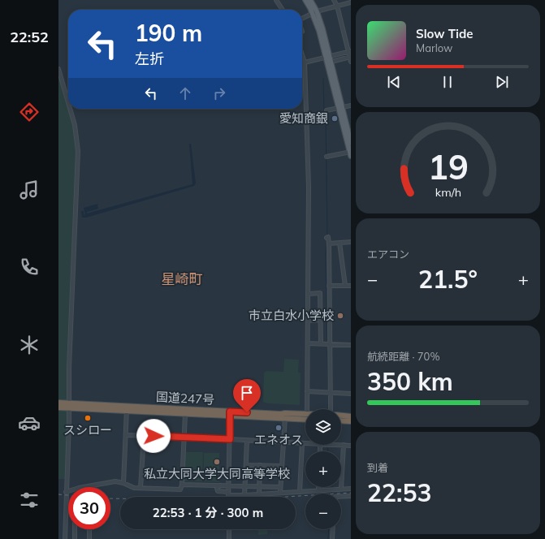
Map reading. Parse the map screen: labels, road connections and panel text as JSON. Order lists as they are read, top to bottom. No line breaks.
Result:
{"streets":{"highway":["国道247号"]},"districts":["星崎町"],"places":["愛知商銀","市立白水小学校","スシロー","エネオス","私立大同大学大同高等学校"],"page":{"tabs":"22:52","turn":["190 m","左折"],"song":["Slow Tide","Marlow"],"tile":["エアコン",["航続距離 · 70%","350 km"],["到着","22:53"]],"heat":["−","21.5°","+"],"map_buttons":["+","−"],"limit":"30","trip":"22:53 · 1 分 · 300 m","gauge":["19","km/h"]}}
